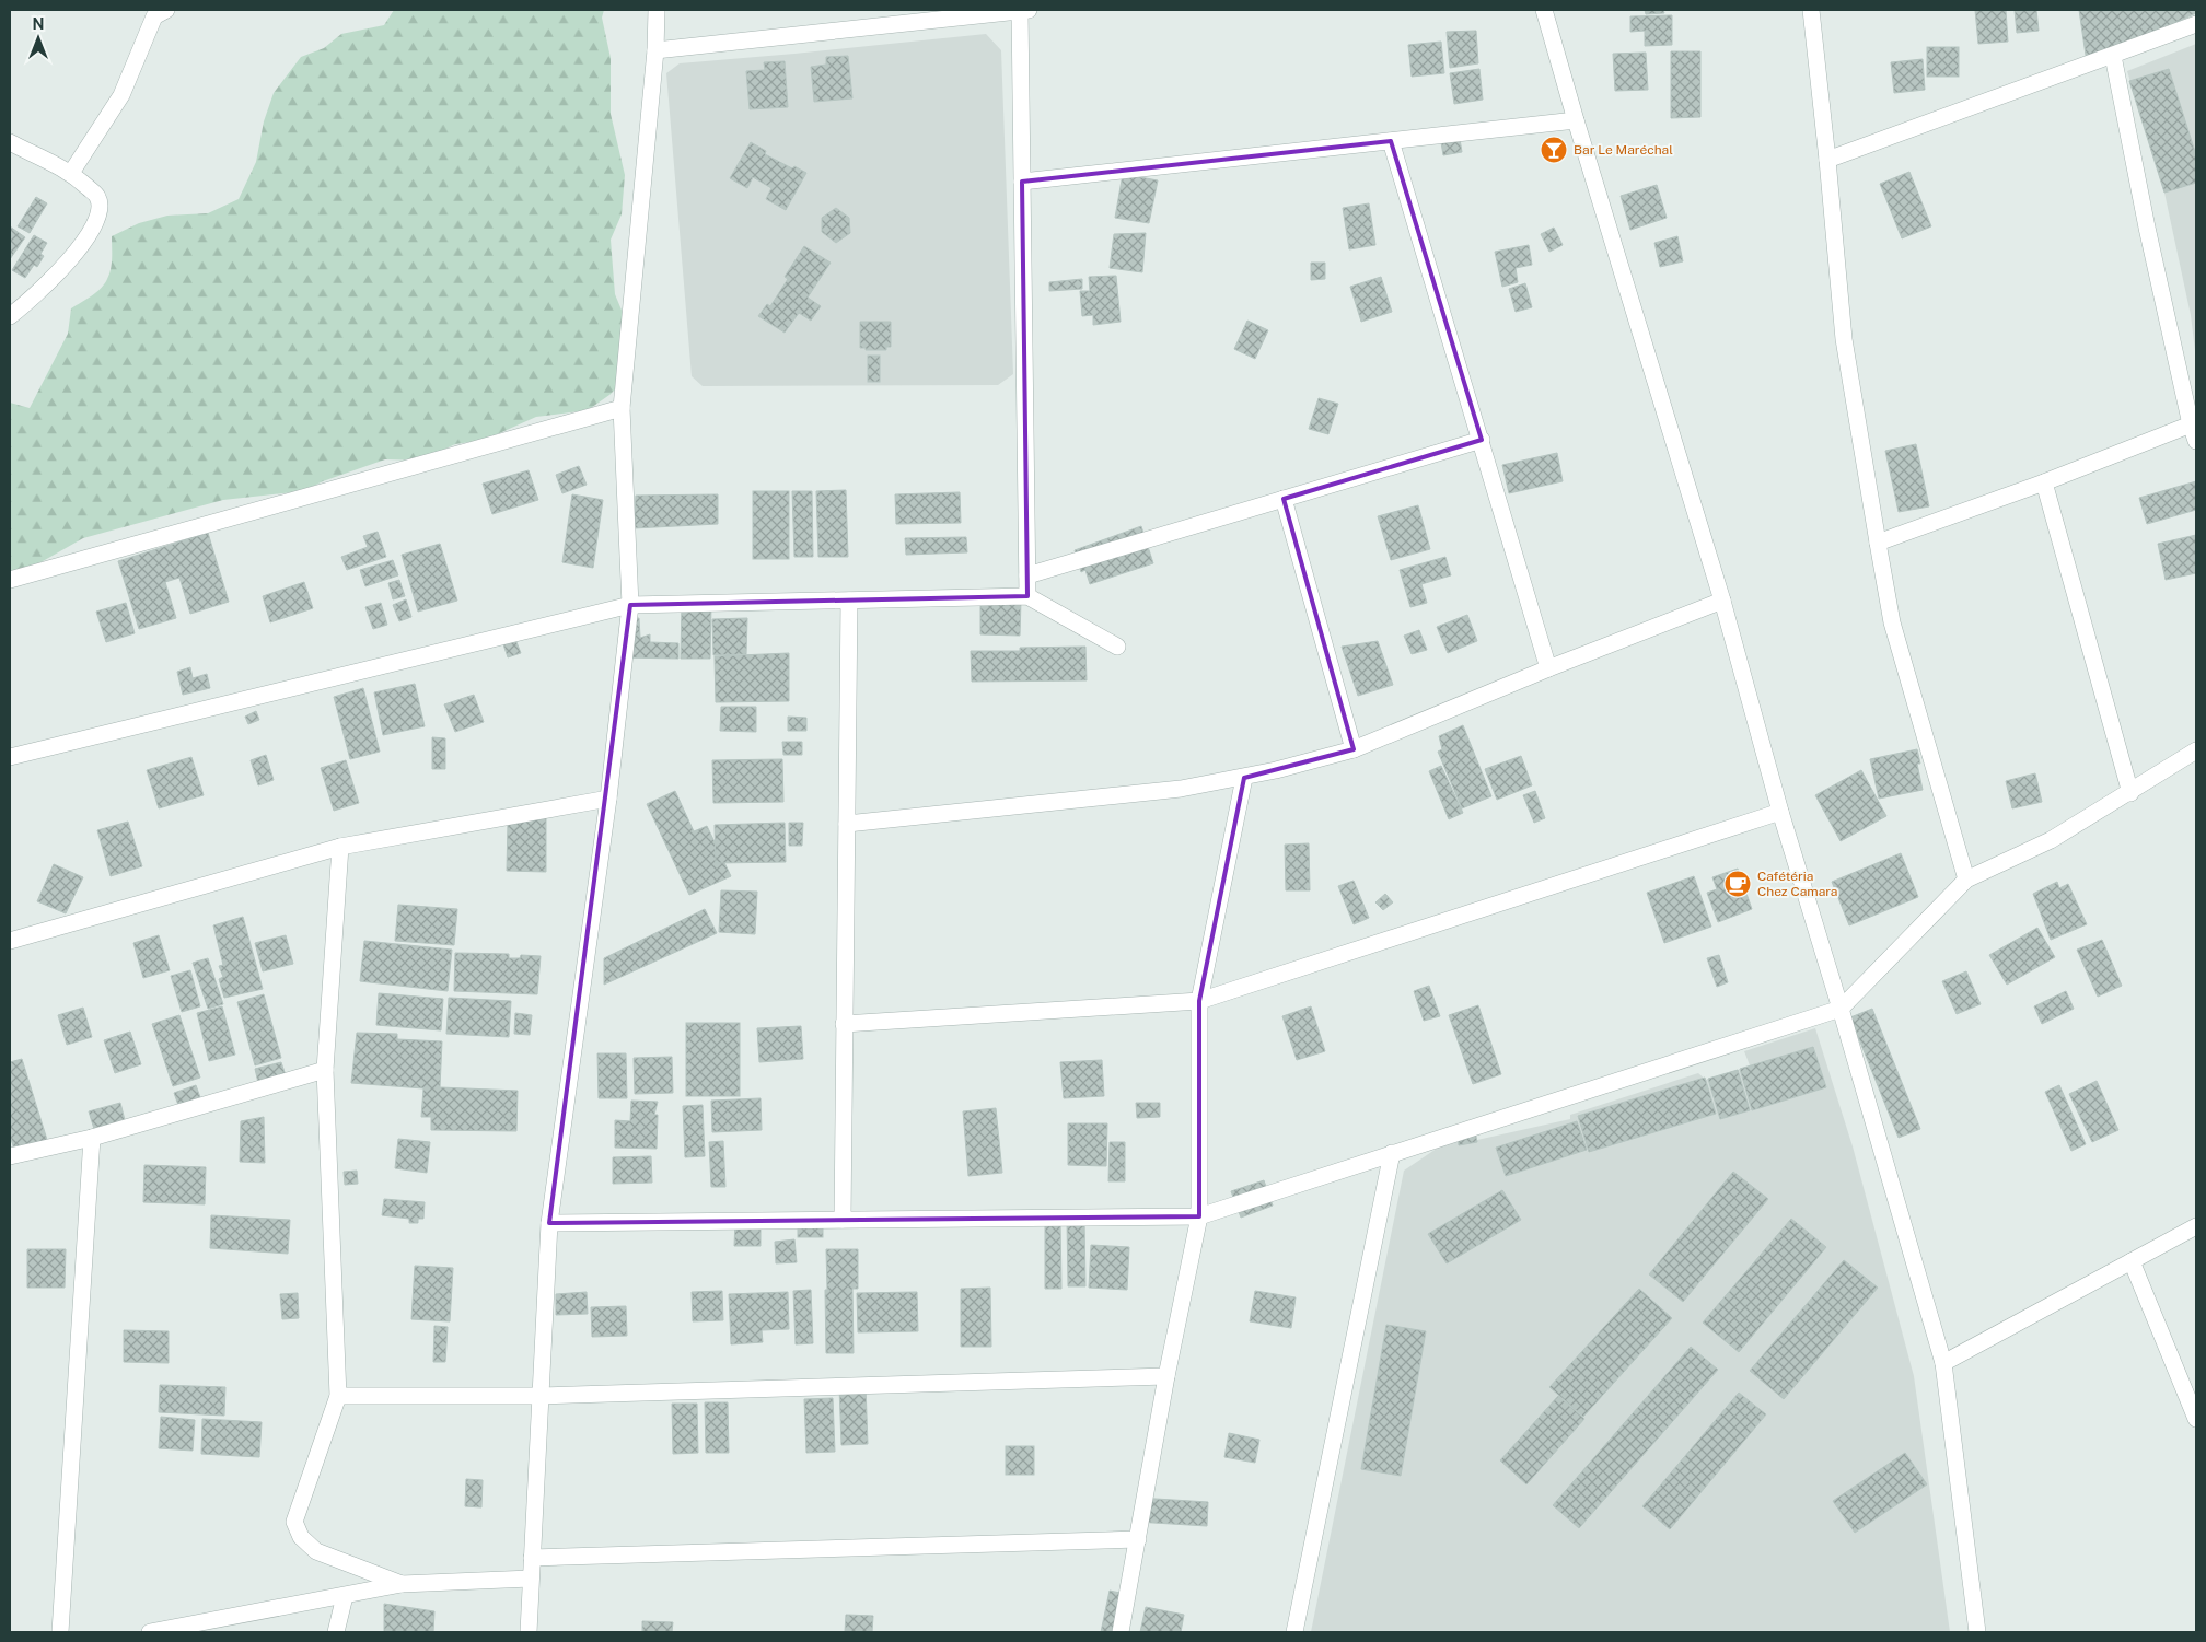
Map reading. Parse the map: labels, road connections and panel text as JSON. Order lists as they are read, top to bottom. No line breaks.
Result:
{"places":{"bar":["Bar Le Maréchal"],"cafe":["Cafétéria Chez Camara"]},"north":"top"}
